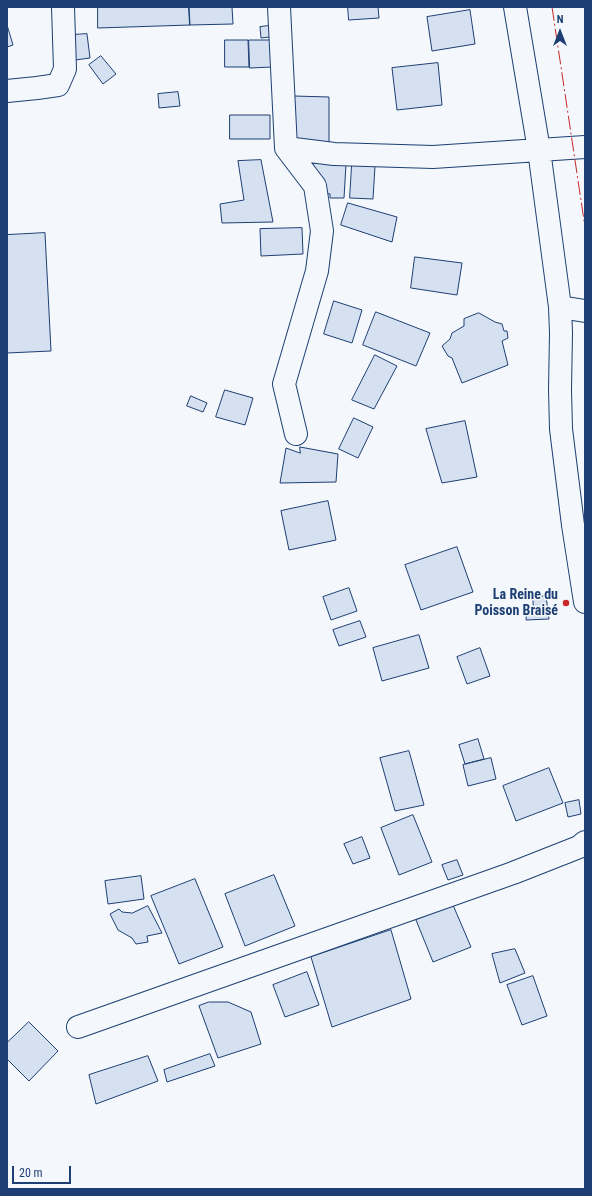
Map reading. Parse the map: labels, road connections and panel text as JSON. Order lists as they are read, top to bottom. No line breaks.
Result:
{"places":["La Reine du Poisson Braisé"],"scale_bar":"20 m","north":"top"}
